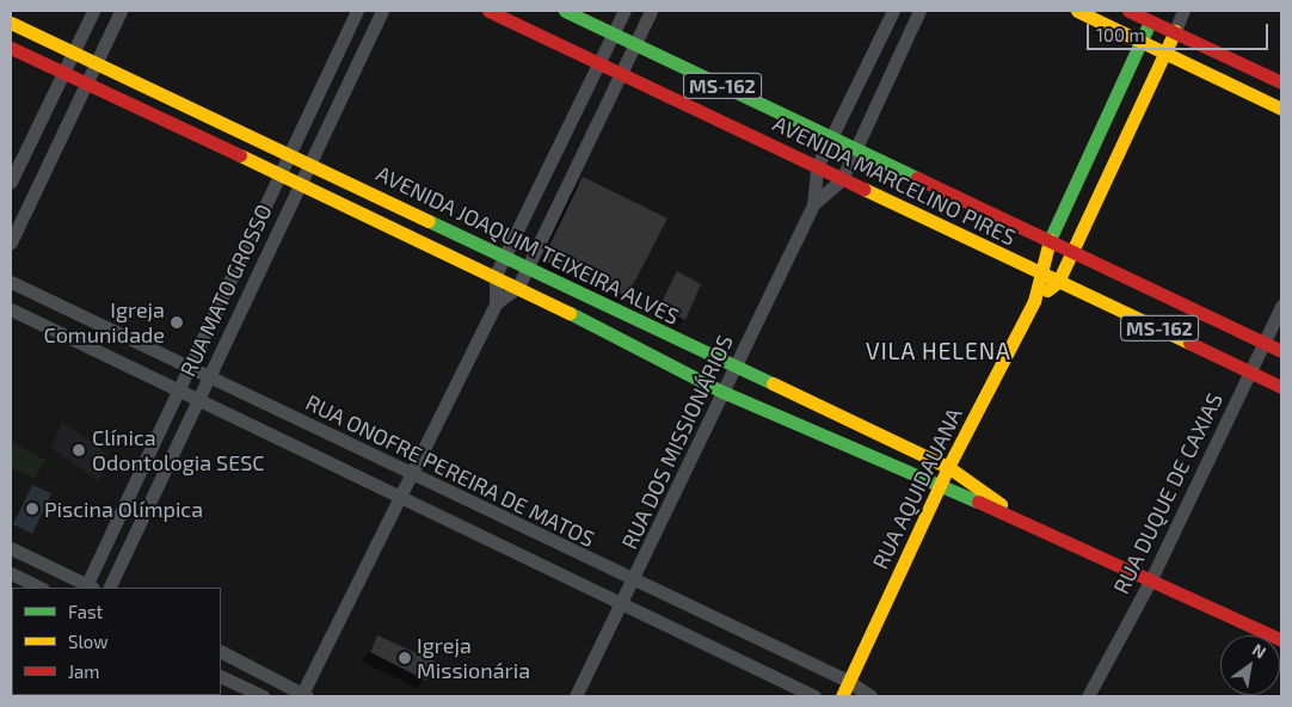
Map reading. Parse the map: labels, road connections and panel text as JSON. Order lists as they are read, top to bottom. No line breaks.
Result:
{"streets":{"main road":["MS-162","AVENIDA MARCELINO PIRES","AVENIDA JOAQUIM TEIXEIRA ALVES","RUA AQUIDAUANA"],"street":["RUA MATO GROSSO","RUA DOS MISSIONÁRIOS","RUA ONOFRE PEREIRA DE MATOS","RUA DUQUE DE CAXIAS"]},"crossings":[["AVENIDA MARCELINO PIRES","RUA DOS MISSIONÁRIOS"],["AVENIDA MARCELINO PIRES","RUA AQUIDAUANA"],["AVENIDA MARCELINO PIRES","RUA DUQUE DE CAXIAS"],["AVENIDA JOAQUIM TEIXEIRA ALVES","RUA MATO GROSSO"],["AVENIDA JOAQUIM TEIXEIRA ALVES","RUA DOS MISSIONÁRIOS"],["AVENIDA JOAQUIM TEIXEIRA ALVES","RUA AQUIDAUANA"],["AVENIDA JOAQUIM TEIXEIRA ALVES","RUA DUQUE DE CAXIAS"],["RUA MATO GROSSO","RUA ONOFRE PEREIRA DE MATOS"],["RUA DOS MISSIONÁRIOS","RUA ONOFRE PEREIRA DE MATOS"],["RUA ONOFRE PEREIRA DE MATOS","RUA AQUIDAUANA"]],"districts":["VILA HELENA"],"places":["Igreja Comunidade","Clínica Odontologia SESC","Piscina Olímpica","Igreja Missionária"],"legend":["Fast","Slow","Jam"],"scale_bar":"100 m","north":"top right"}
